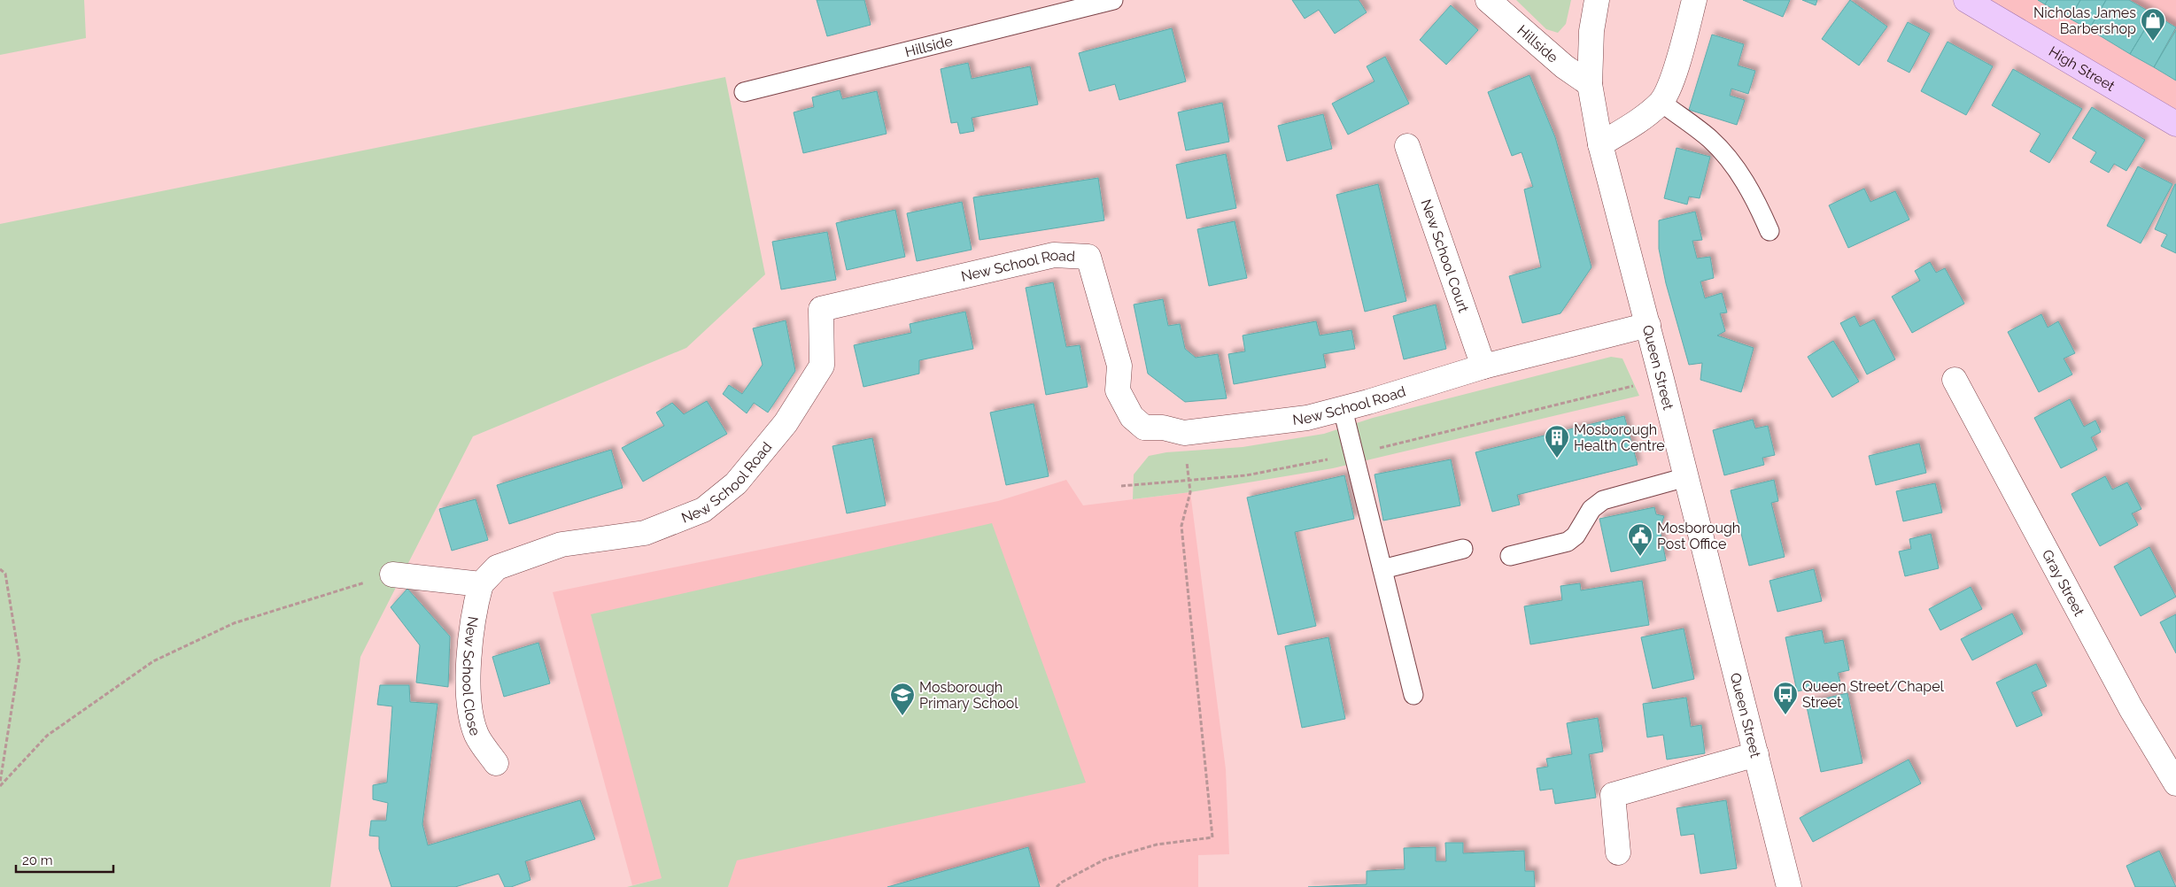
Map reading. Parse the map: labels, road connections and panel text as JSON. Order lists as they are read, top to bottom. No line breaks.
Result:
{"streets":{"main road":["High Street"],"street":["Hillside","New School Court","New School Road","Queen Street","Gray Street","New School Close"]},"crossings":[["Hillside","Queen Street"],["New School Court","New School Road"],["New School Road","Queen Street"],["New School Road","New School Close"]],"places":{"shop":["Nicholas James Barbershop"],"building":["Mosborough Health Centre"],"public building":["Mosborough Post Office"],"bus stop":["Queen Street/Chapel Street"],"school or university":["Mosborough Primary School"]},"scale_bar":"20 m"}
